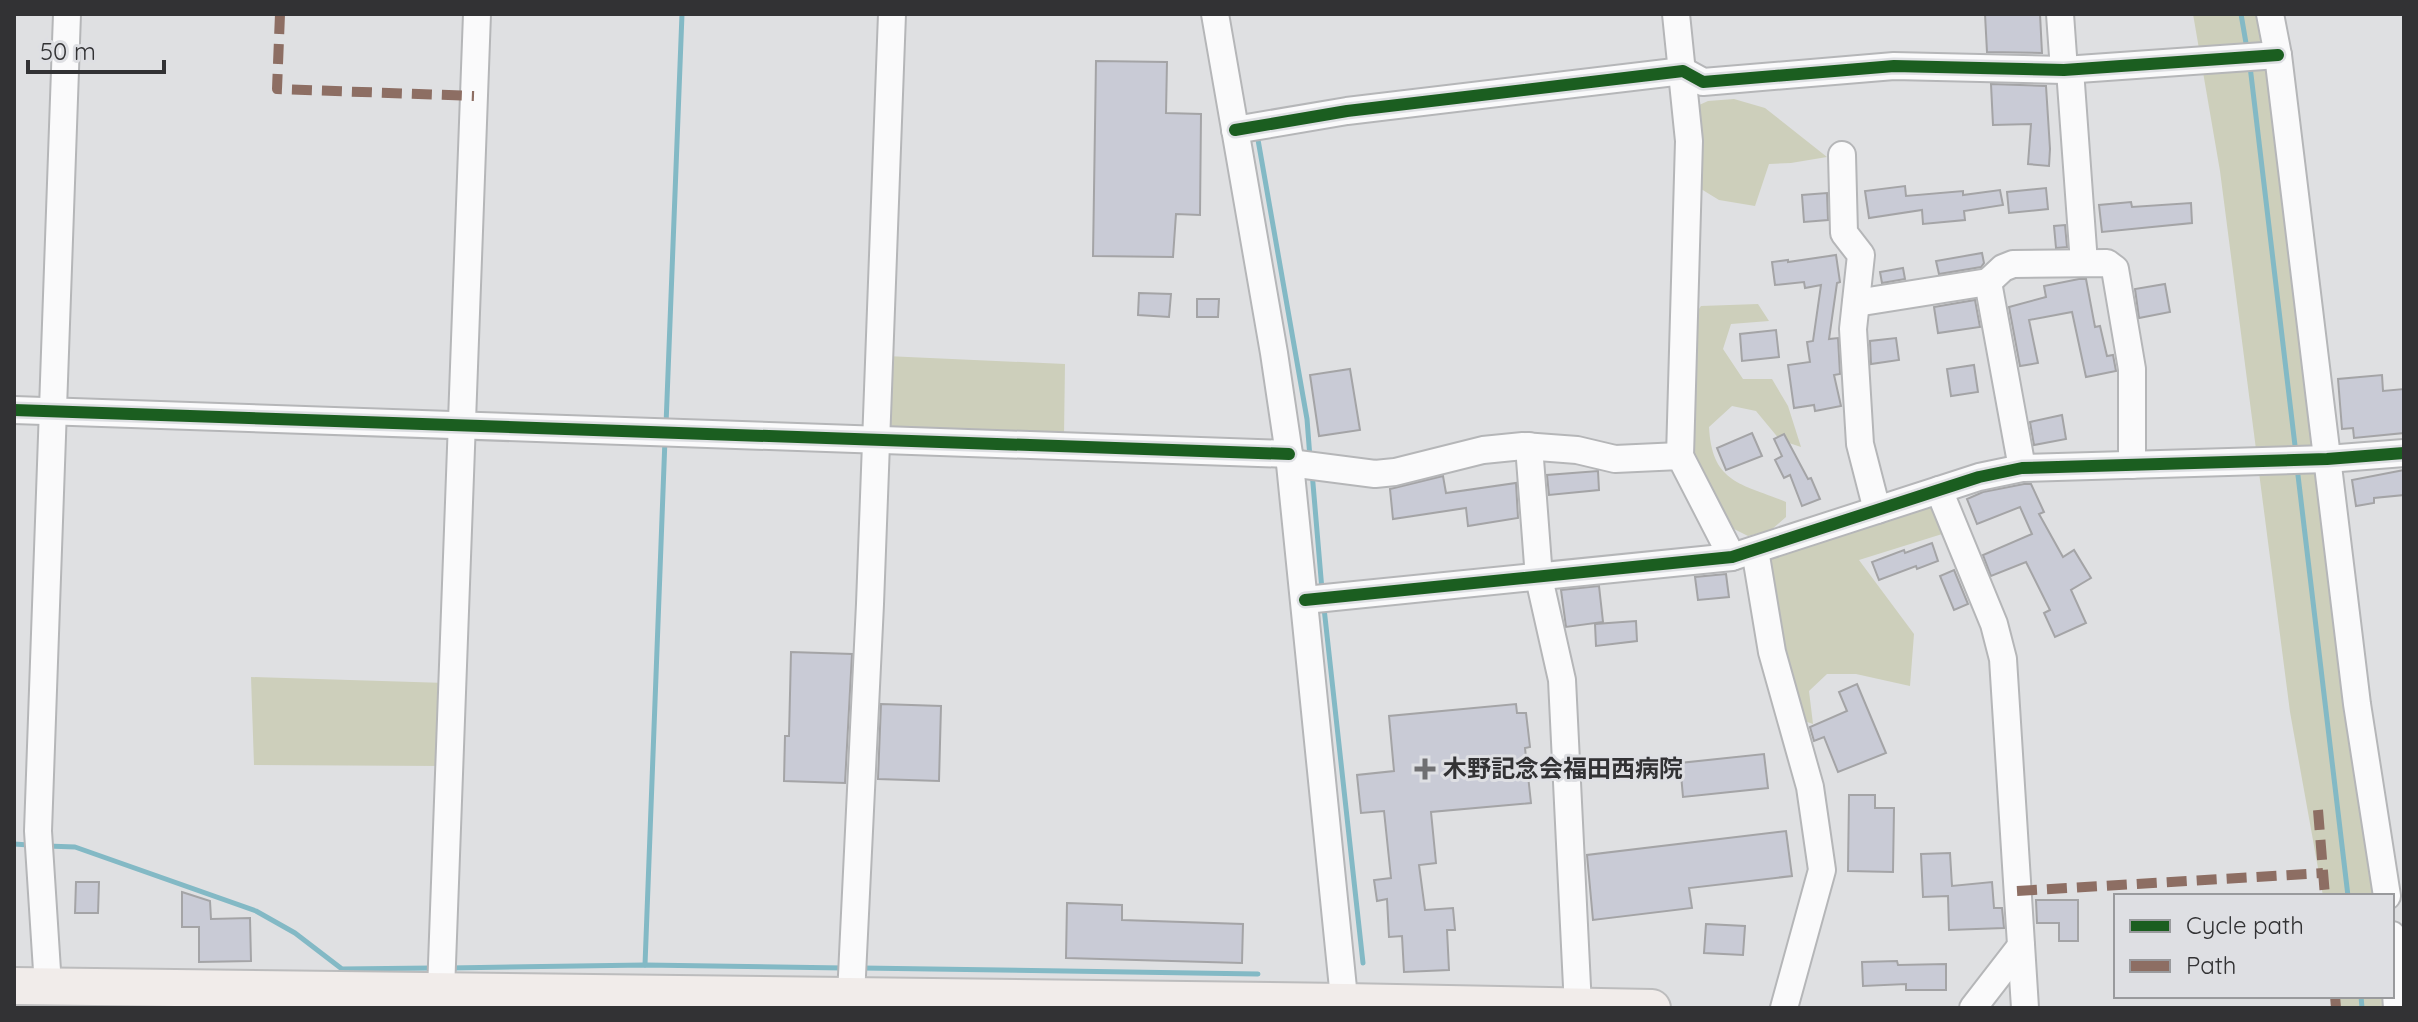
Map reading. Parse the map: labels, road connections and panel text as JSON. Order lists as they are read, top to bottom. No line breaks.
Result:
{"places":{"health":["木野記念会福田西病院"]},"legend":["Cycle path","Path"],"scale_bar":"50 m"}
